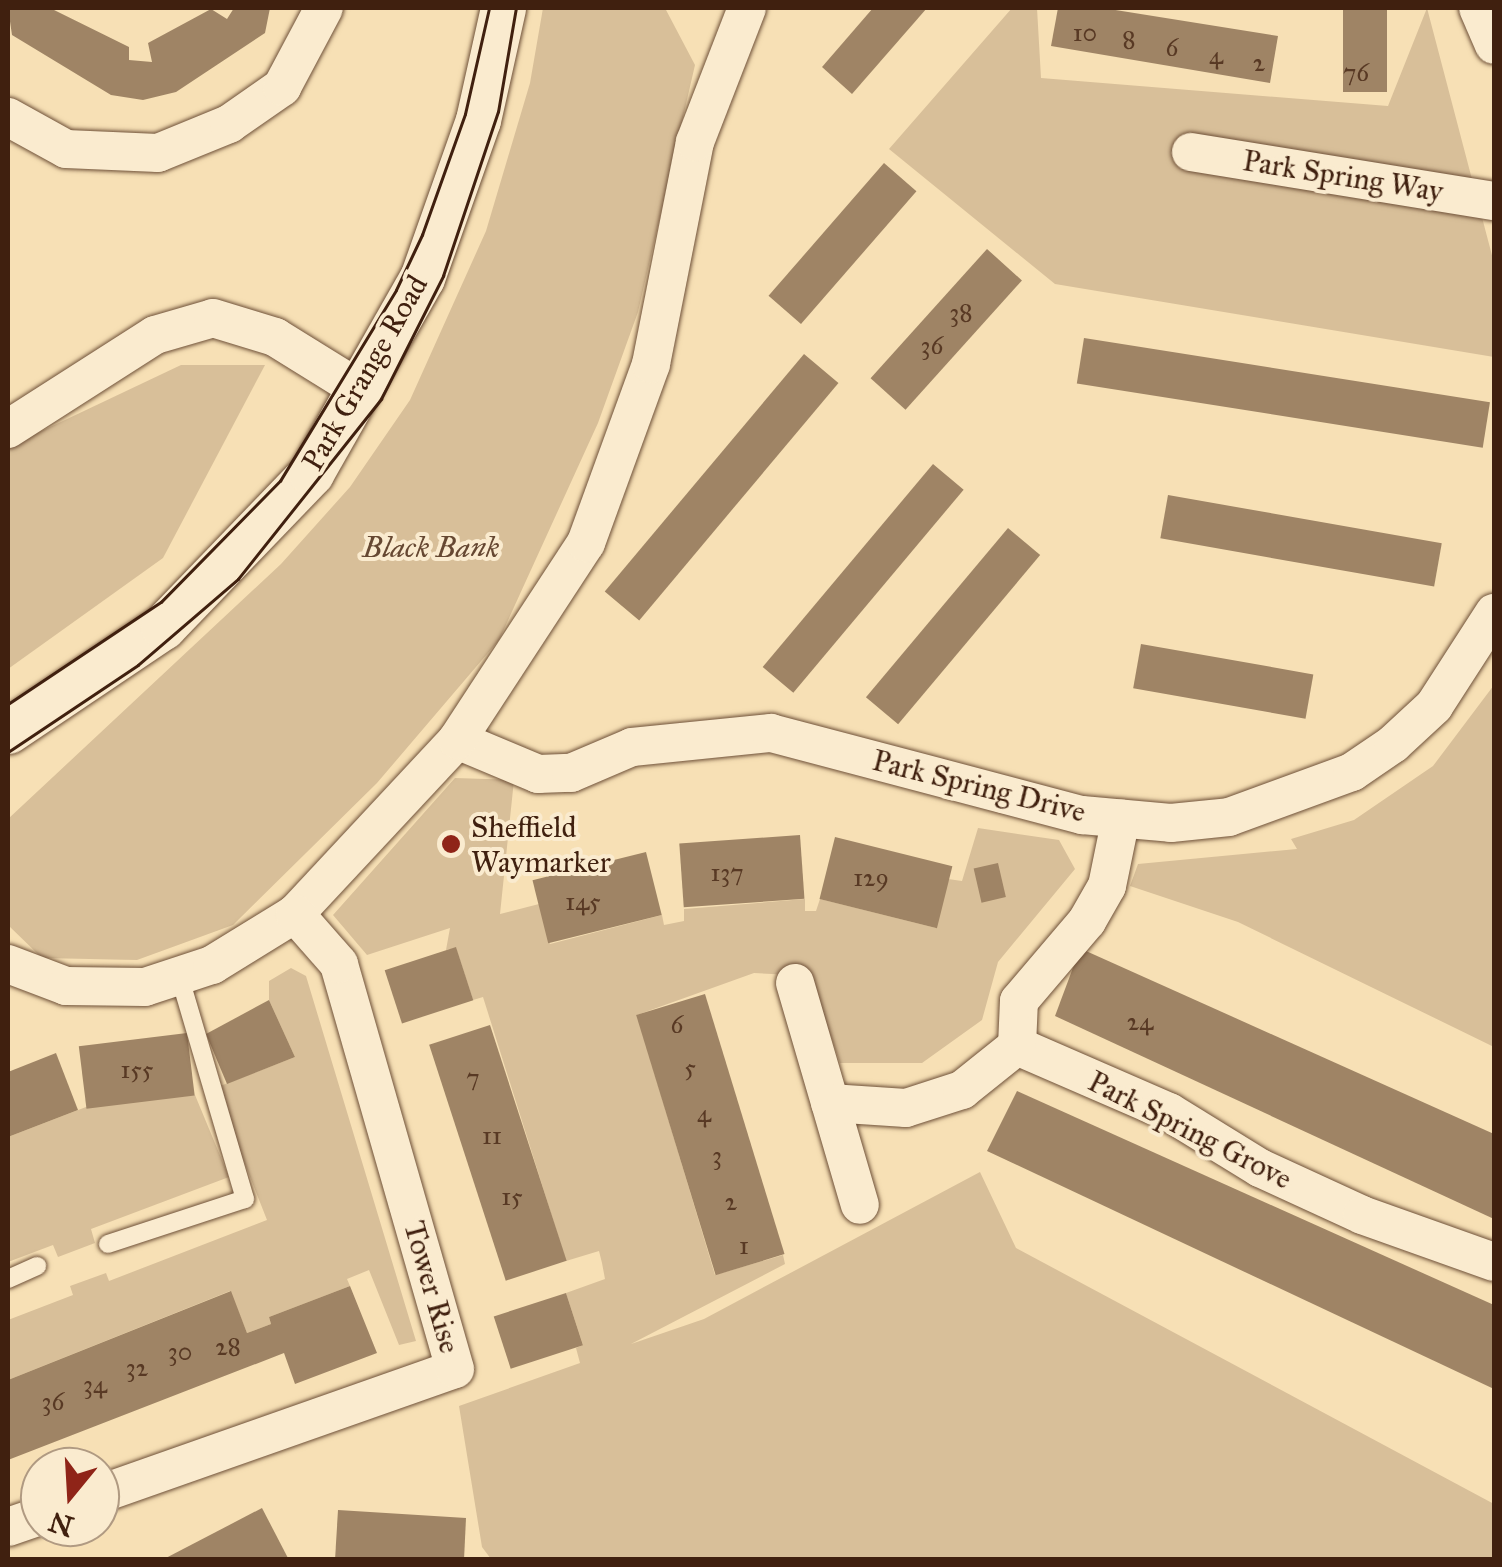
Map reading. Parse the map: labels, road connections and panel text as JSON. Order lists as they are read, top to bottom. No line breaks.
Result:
{"streets":{"street":["Park Spring Way","Park Grange Road","Park Spring Drive","Park Spring Grove","Tower Rise"]},"parks":["Black Bank"],"places":["Sheffield Waymarker"],"house_numbers":["10","8","6","4","2","76","38","36","137","129","145","24","6","5","155","7","4","11","3","15","2","1","28","30","32","34","36"],"north":"bottom"}
